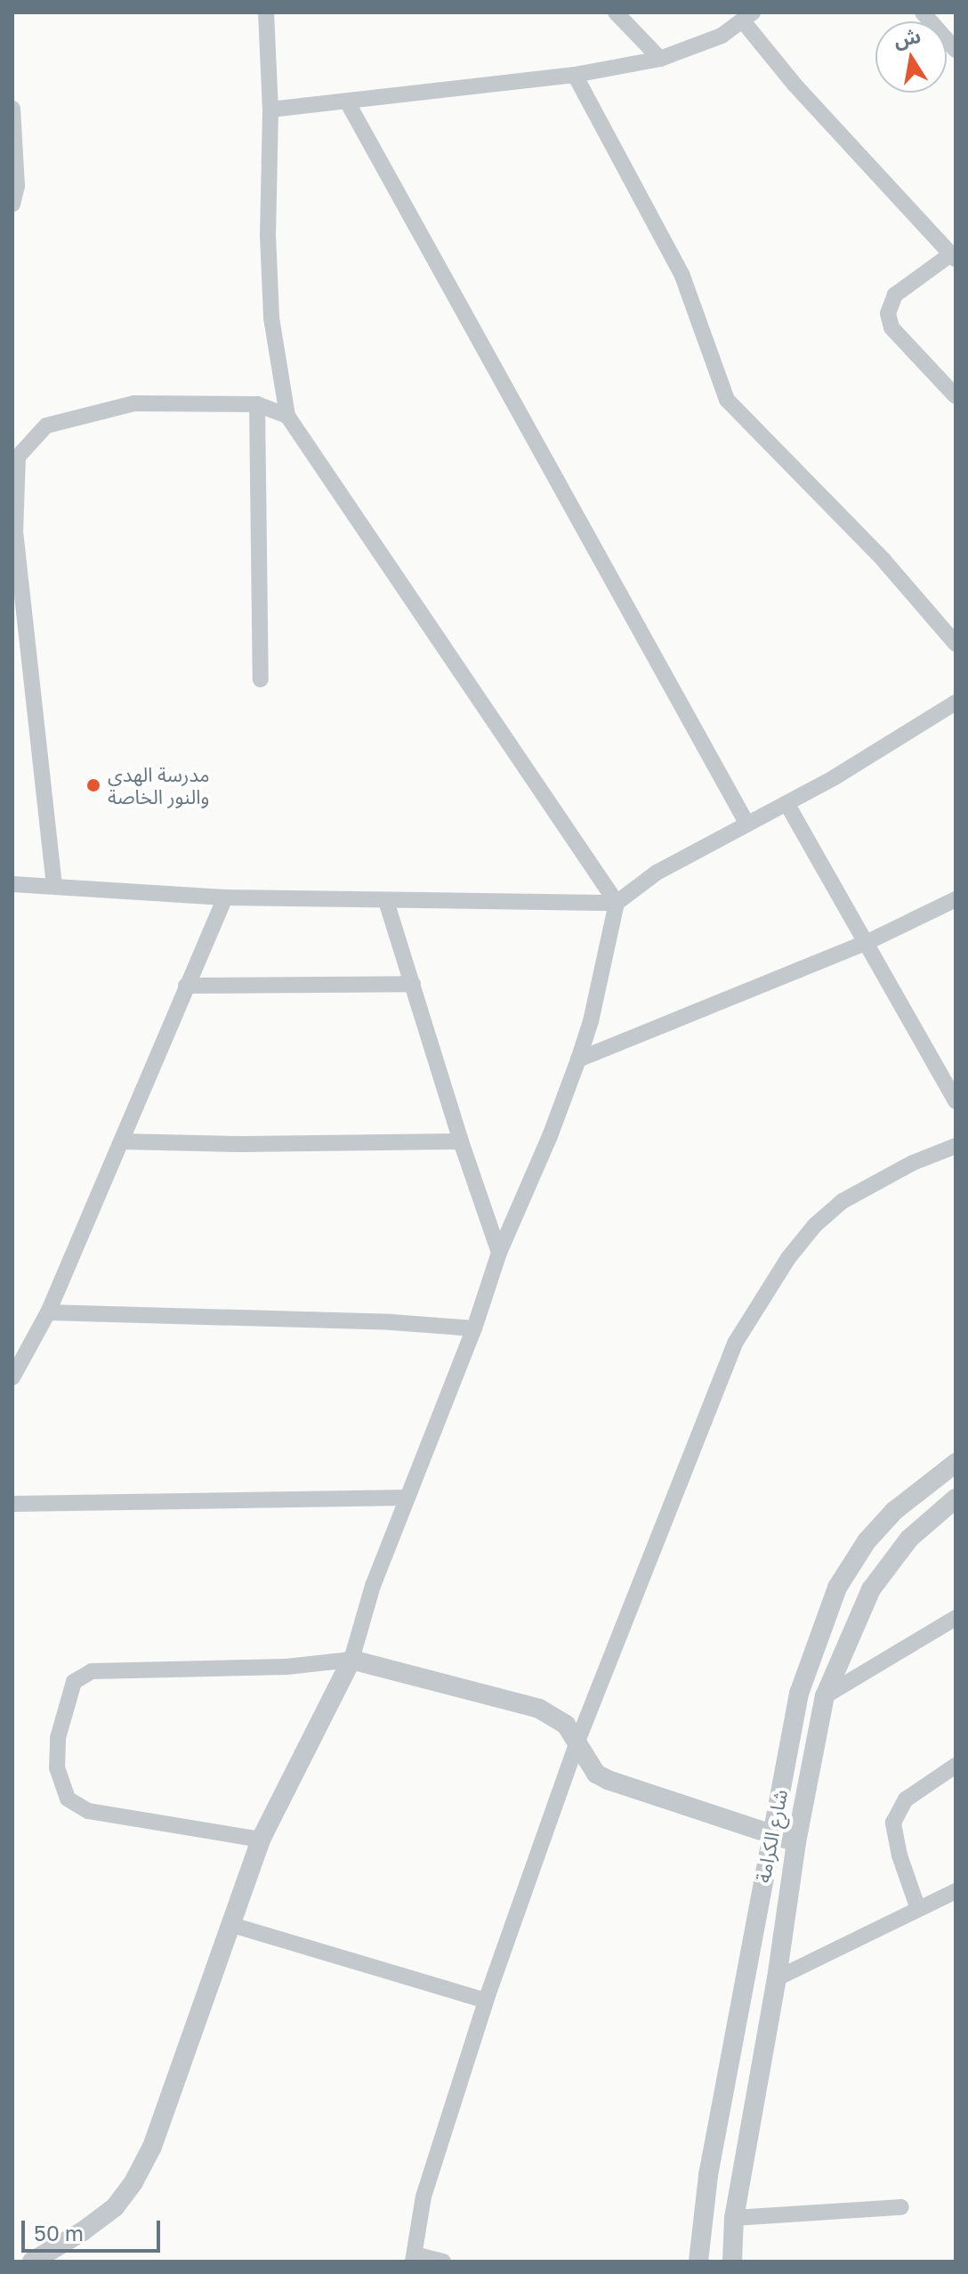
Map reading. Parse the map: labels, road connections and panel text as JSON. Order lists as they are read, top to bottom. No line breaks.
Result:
{"streets":{"street":["شارع الكرامة"]},"places":["مدرسة الهدى والنور الخاصة"],"scale_bar":"50 m","north":"top"}
